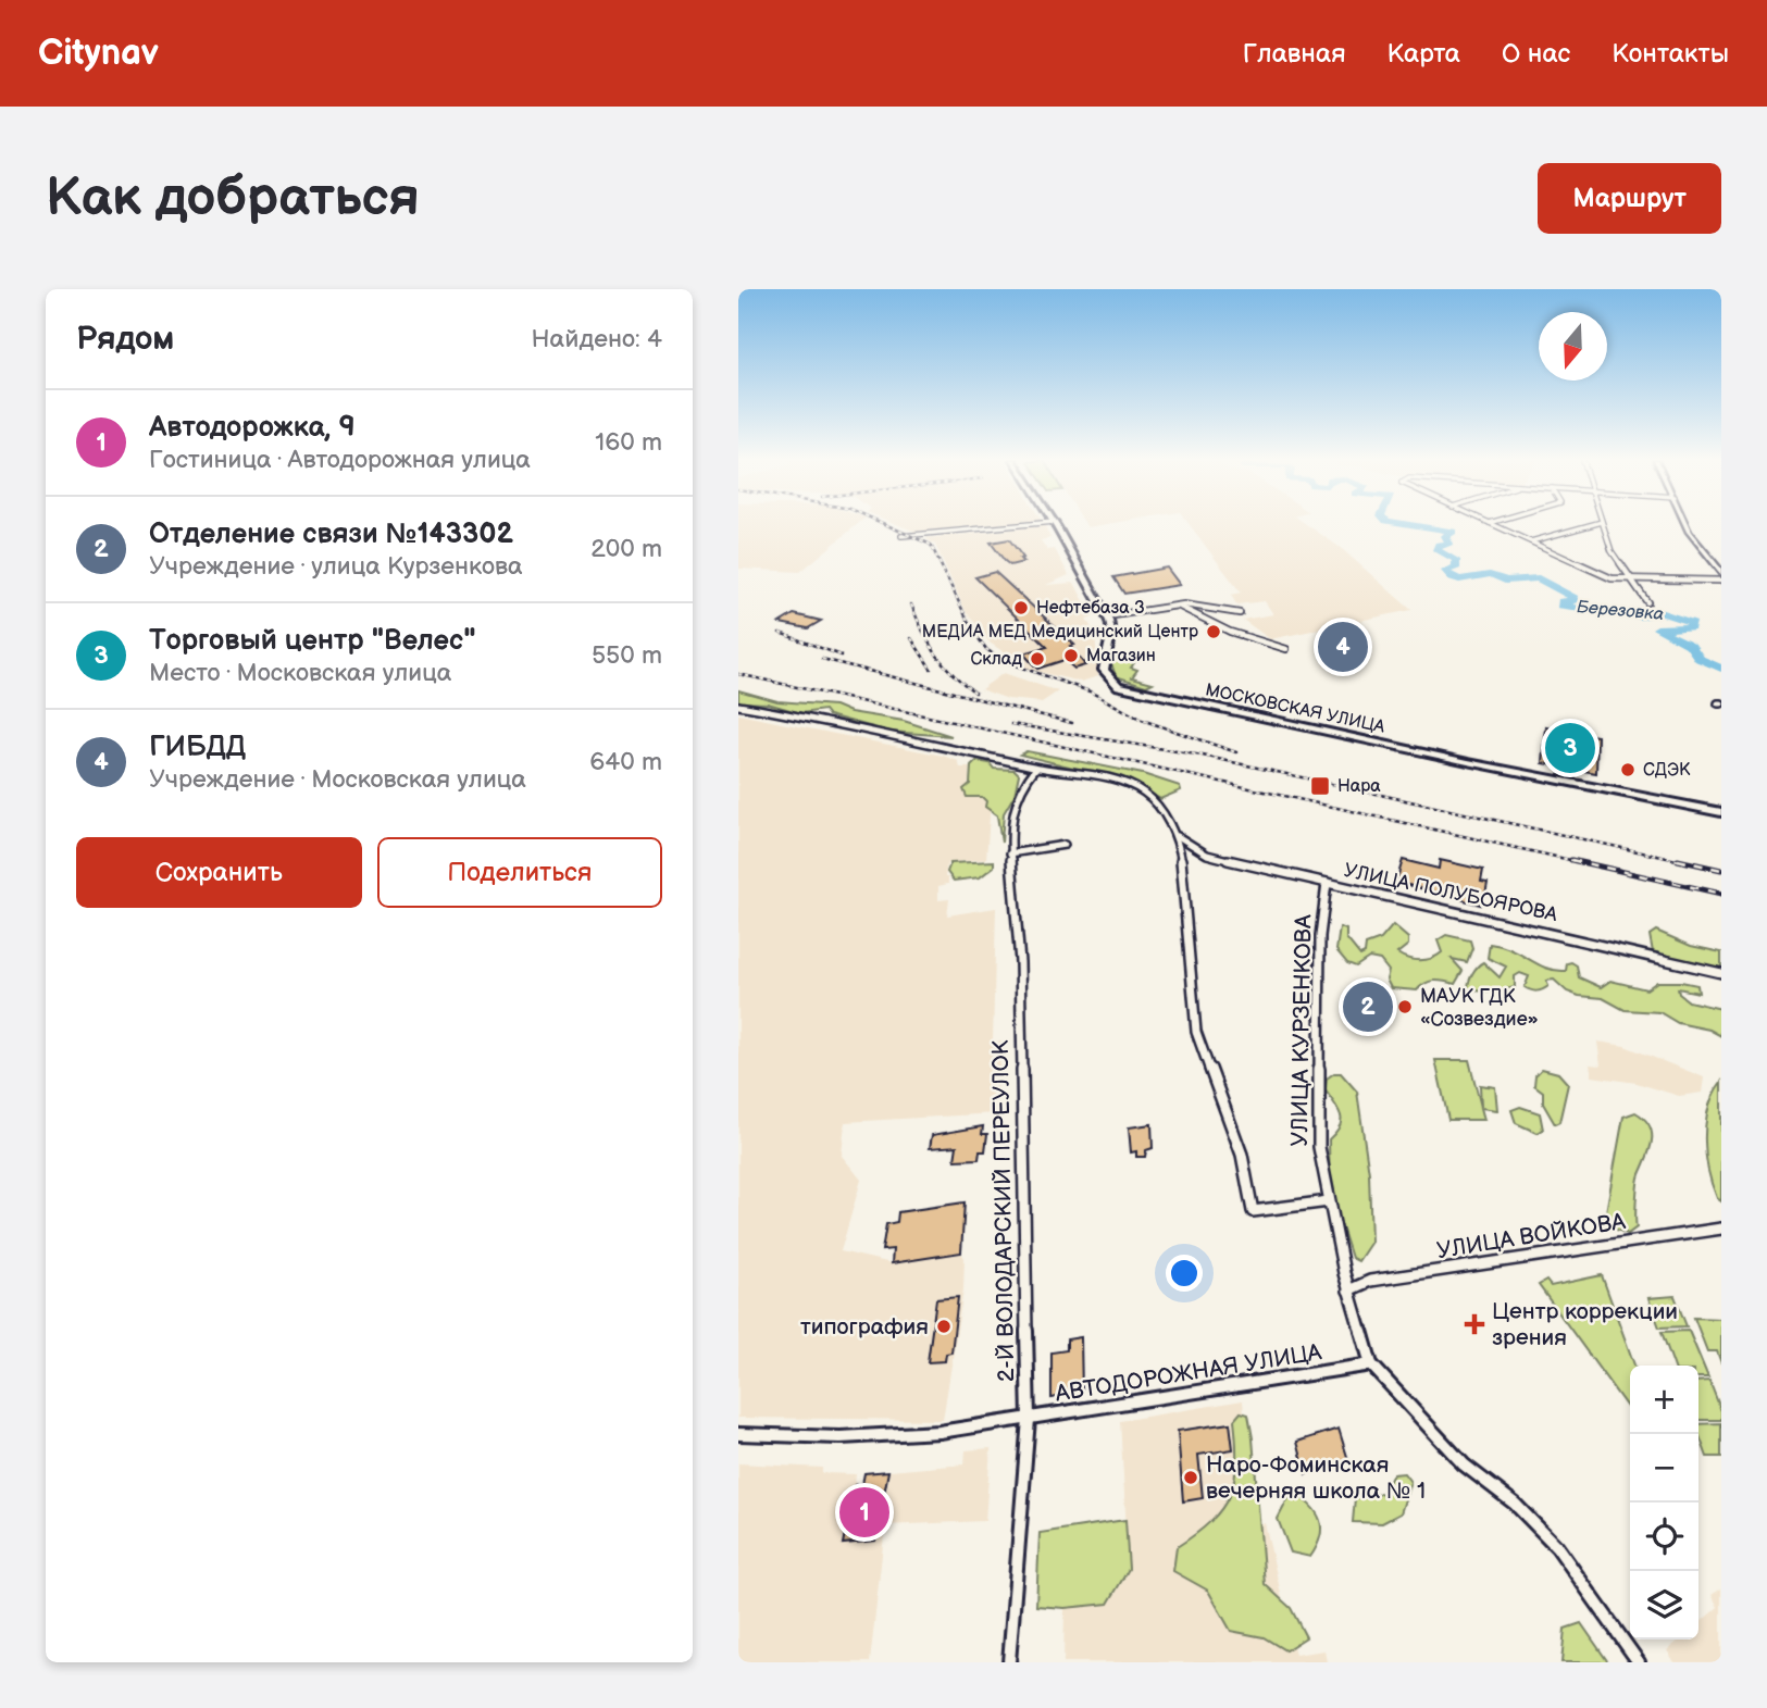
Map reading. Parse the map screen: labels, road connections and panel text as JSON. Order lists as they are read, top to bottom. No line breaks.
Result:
{"streets":{"main road":["МОСКОВСКАЯ УЛИЦА"],"street":["УЛИЦА ПОЛУБОЯРОВА","УЛИЦА КУРЗЕНКОВА","2-Й ВОЛОДАРСКИЙ ПЕРЕУЛОК","УЛИЦА ВОЙКОВА","АВТОДОРОЖНАЯ УЛИЦА"]},"crossings":[["УЛИЦА ПОЛУБОЯРОВА","УЛИЦА КУРЗЕНКОВА"],["УЛИЦА КУРЗЕНКОВА","УЛИЦА ВОЙКОВА"],["УЛИЦА КУРЗЕНКОВА","АВТОДОРОЖНАЯ УЛИЦА"],["2-Й ВОЛОДАРСКИЙ ПЕРЕУЛОК","АВТОДОРОЖНАЯ УЛИЦА"]],"water":["Березовка"],"places":{"other":["Нефтебаза 3","МЕДИА МЕД Медицинский Центр","Магазин","Склад","СДЭК","МАУК ГДК «Созвездие»","типография","Наро-Фоминская вечерняя школа № 1"],"transit":["Нара"],"health":["Центр коррекции зрения"]},"north":"bottom","page":{"header":"Citynav","nav":["Главная","Карта","О нас","Контакты"],"buttons":["Маршрут",["Сохранить","Поделиться"]],"title":"Как добраться","heading":["Рядом","Найдено: 4"],"list":[{"mark":"1","name":"Автодорожка, 9","note":"Гостиница · Автодорожная улица","value":"160 m"},{"mark":"2","name":"Отделение связи №143302","note":"Учреждение · улица Курзенкова","value":"200 m"},{"mark":"3","name":"Торговый центр \"Велес\"","note":"Место · Московская улица","value":"550 m"},{"mark":"4","name":"ГИБДД","note":"Учреждение · Московская улица","value":"640 m"}],"pins":["4","3","2","1"],"map_buttons":["+","−"]}}
